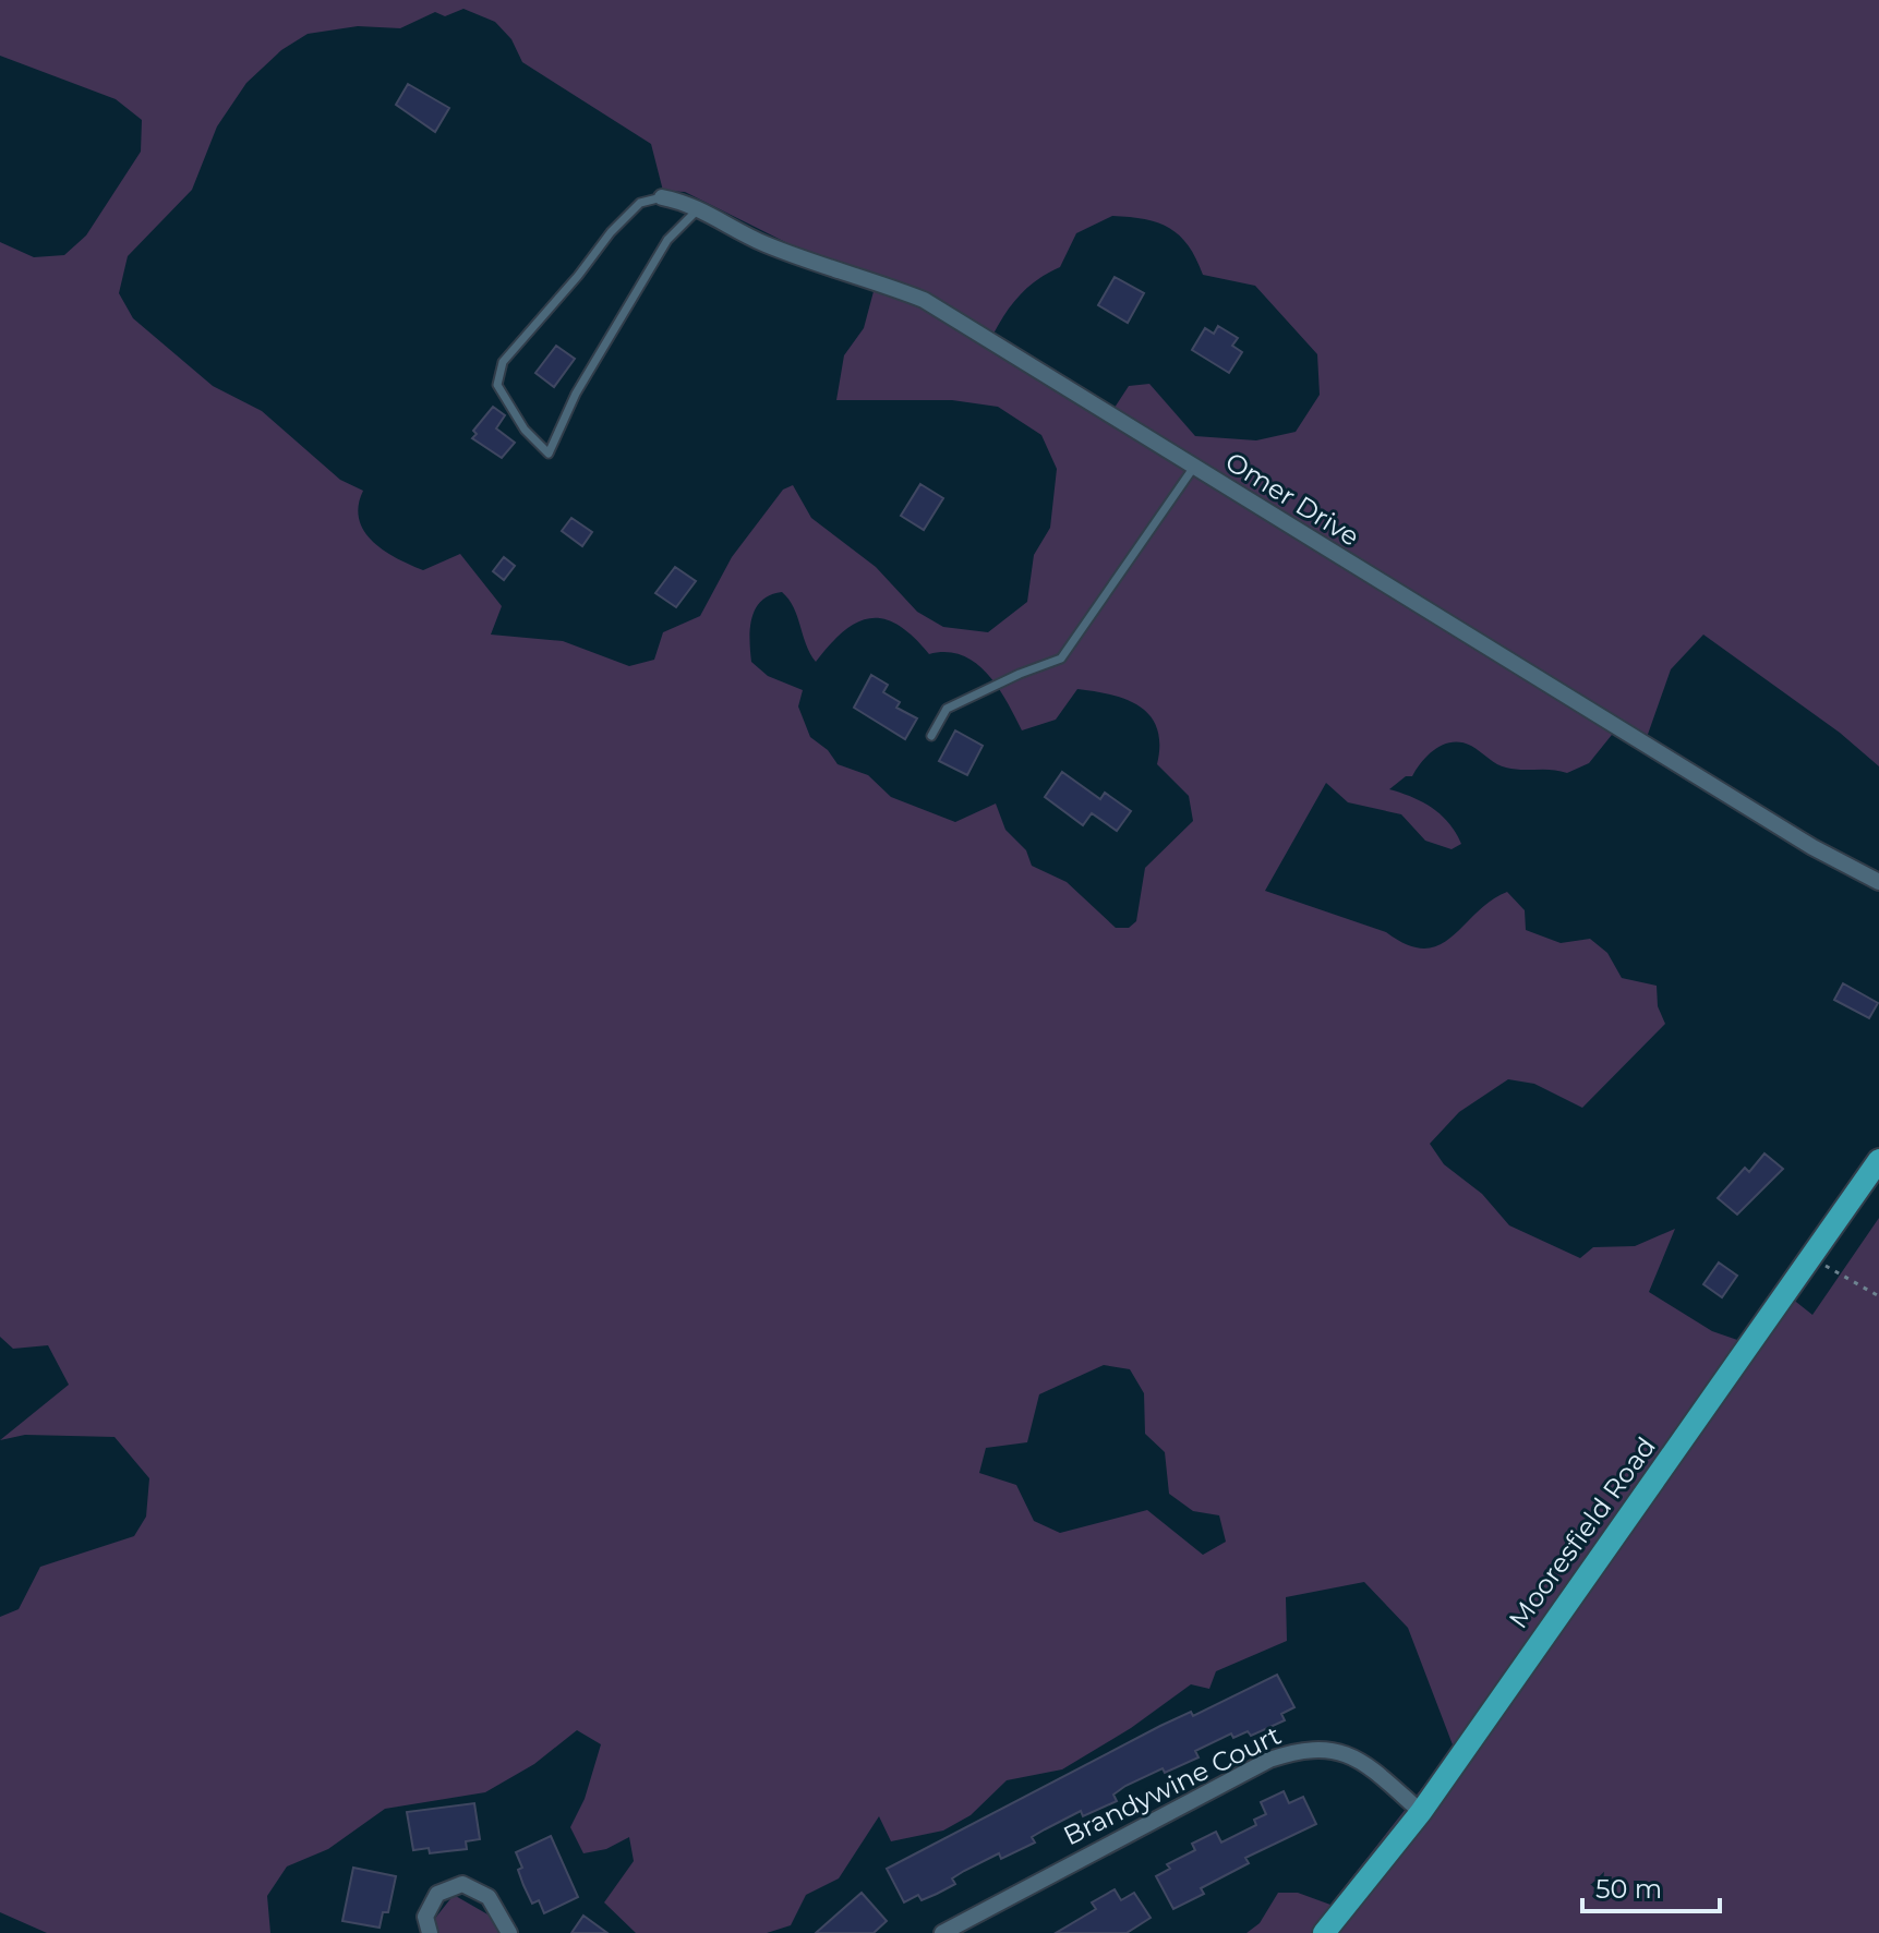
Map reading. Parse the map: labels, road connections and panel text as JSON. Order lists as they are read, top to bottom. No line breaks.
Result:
{"streets":{"main road":["Mooresfield Road"],"street":["Omer Drive","Brandywine Court"]},"crossings":[["Mooresfield Road","Brandywine Court"]],"scale_bar":"50 m"}
